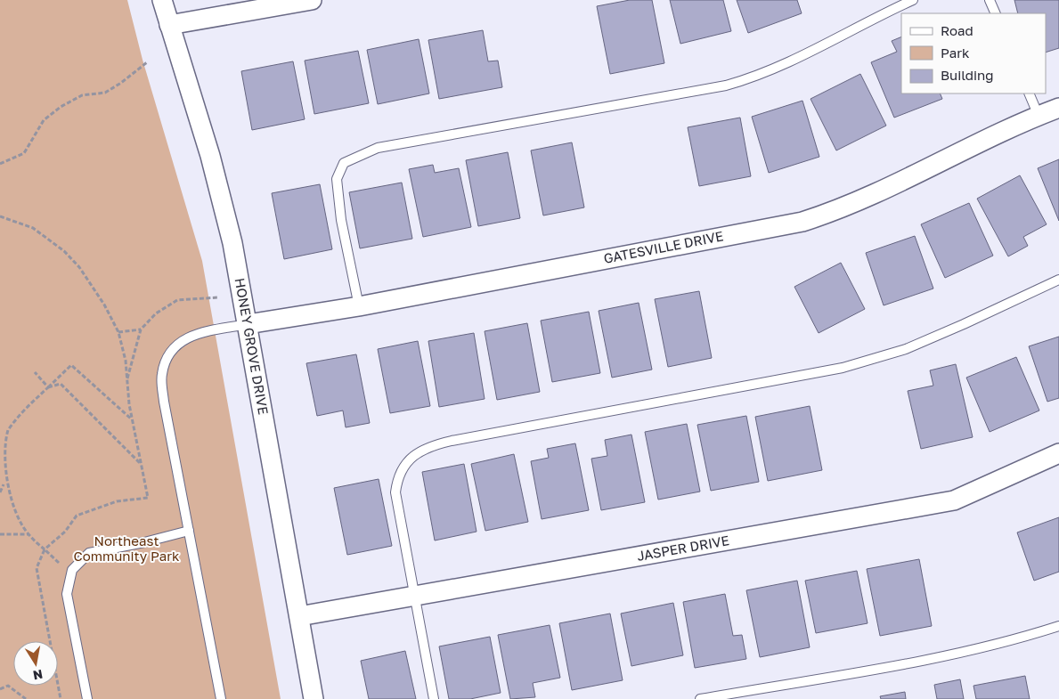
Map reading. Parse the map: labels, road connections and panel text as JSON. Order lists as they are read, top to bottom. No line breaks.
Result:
{"streets":{"street":["GATESVILLE DRIVE","HONEY GROVE DRIVE","JASPER DRIVE"]},"crossings":[["GATESVILLE DRIVE","HONEY GROVE DRIVE"],["HONEY GROVE DRIVE","JASPER DRIVE"]],"parks":["Northeast Community Park"],"legend":["Road","Park","Building"],"north":"bottom"}
